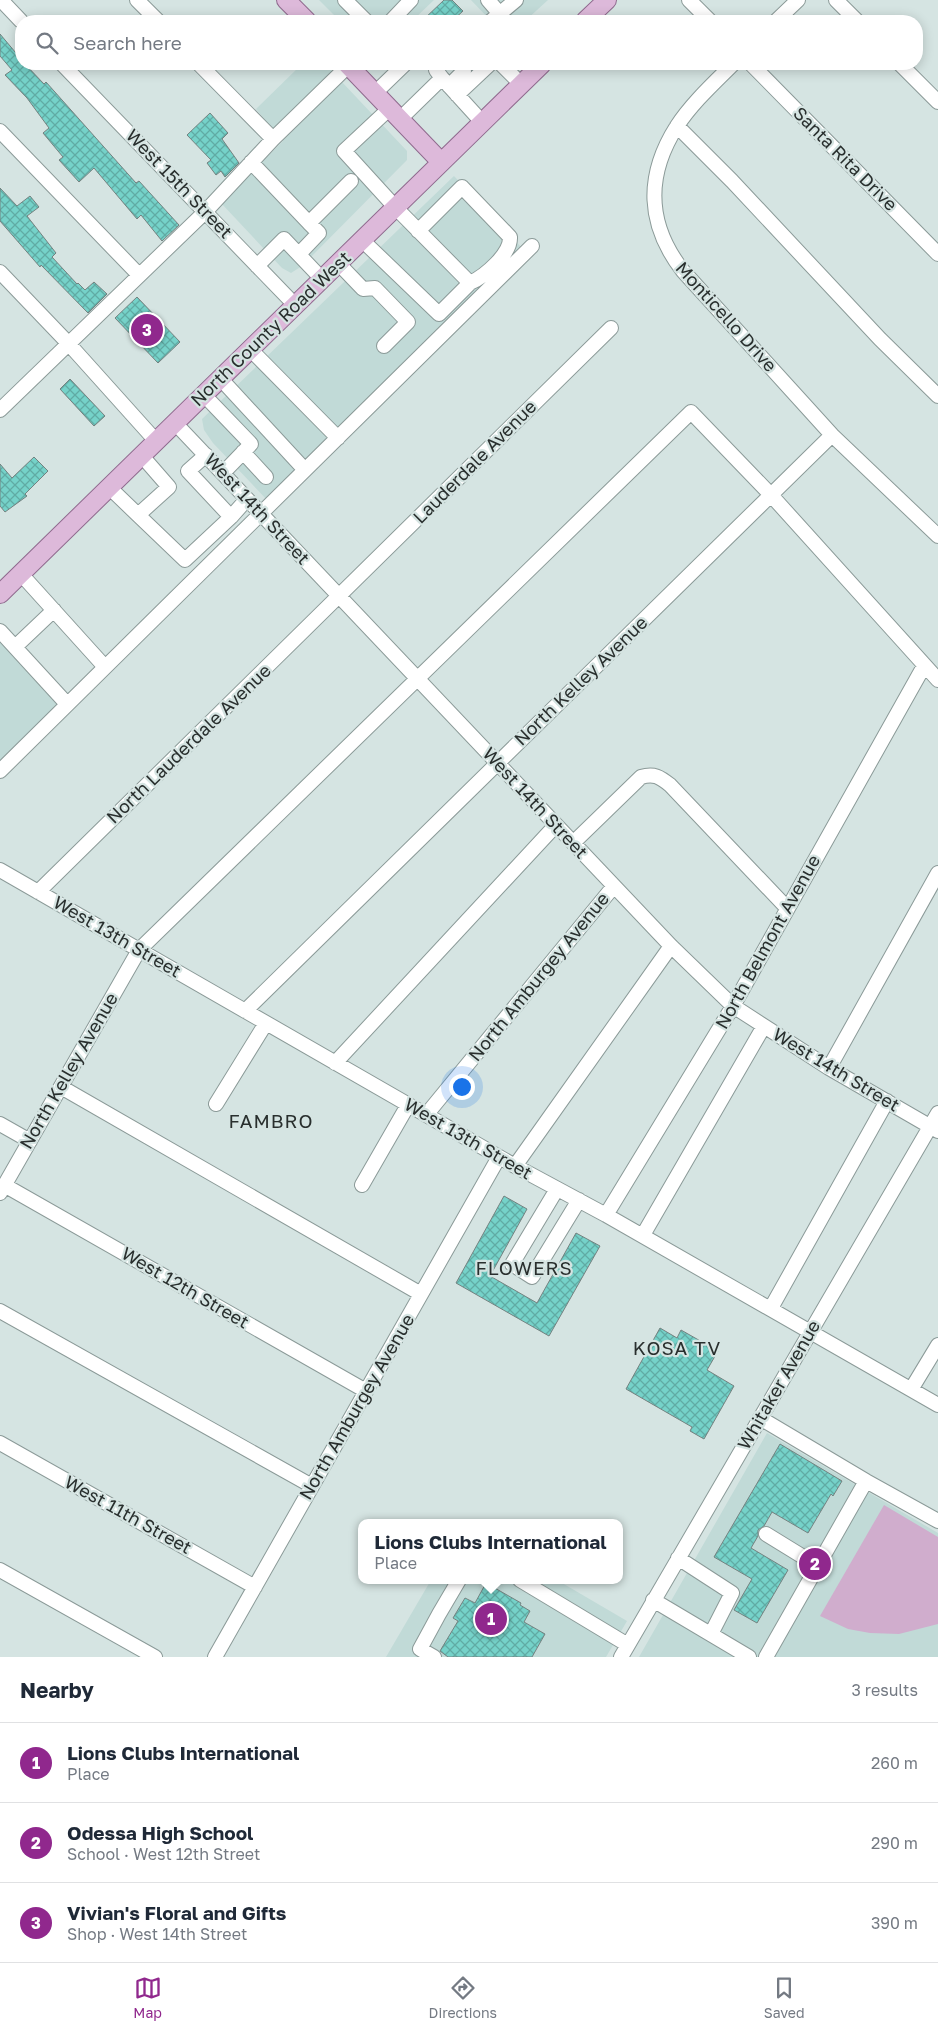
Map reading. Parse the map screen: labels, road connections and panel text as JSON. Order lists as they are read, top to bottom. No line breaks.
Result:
{"streets":{"main road":["North County Road West"],"street":["Santa Rita Drive","West 15th Street","Monticello Drive","Lauderdale Avenue","West 14th Street","North Kelley Avenue","North Lauderdale Avenue","West 13th Street","North Belmont Avenue","North Amburgey Avenue","West 12th Street","Whitaker Avenue","West 11th Street"]},"crossings":[["West 15th Street","North County Road West"],["Monticello Drive","North Kelley Avenue"],["North County Road West","West 14th Street"],["Lauderdale Avenue","West 14th Street"],["Lauderdale Avenue","North Lauderdale Avenue"],["West 14th Street","North Kelley Avenue"],["West 14th Street","North Lauderdale Avenue"],["West 14th Street","North Belmont Avenue"],["West 14th Street","North Amburgey Avenue"],["West 14th Street","Whitaker Avenue"],["North Kelley Avenue","West 13th Street"],["North Kelley Avenue","West 12th Street"],["North Lauderdale Avenue","West 13th Street"],["West 13th Street","North Belmont Avenue"],["West 13th Street","North Amburgey Avenue"],["West 13th Street","Whitaker Avenue"],["North Amburgey Avenue","West 12th Street"],["North Amburgey Avenue","West 11th Street"]],"districts":["FAMBRO","FLOWERS","KOSA TV"],"page":{"search":"Search here","pins":["3","2","1"],"popup":["Lions Clubs International","Place"],"heading":["Nearby","3 results"],"list":[{"mark":"1","name":"Lions Clubs International","note":"Place","value":"260 m"},{"mark":"2","name":"Odessa High School","note":"School · West 12th Street","value":"290 m"},{"mark":"3","name":"Vivian's Floral and Gifts","note":"Shop · West 14th Street","value":"390 m"}],"nav":["Map","Directions","Saved"]}}
